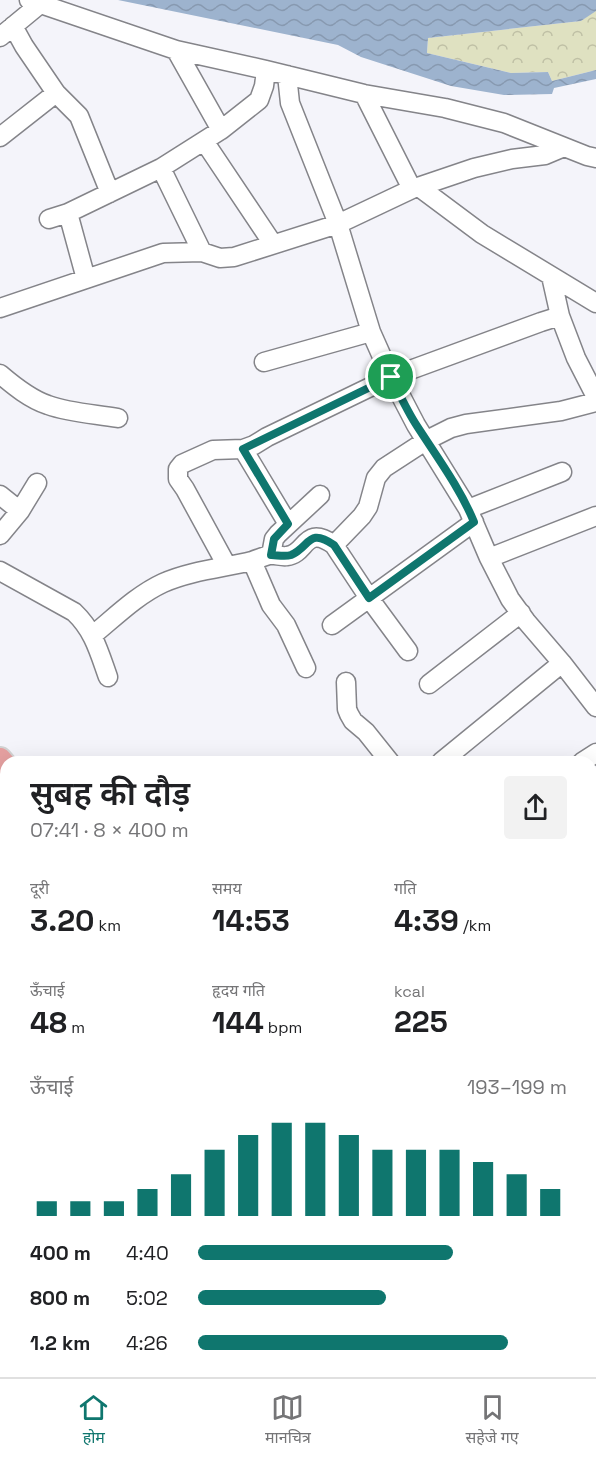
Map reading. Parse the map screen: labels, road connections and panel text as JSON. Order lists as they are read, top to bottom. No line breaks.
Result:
{"page":{"heading":["सुबह की दौड़","07:41 · 8 × 400 m"],"stats":[["दूरी","3.20 km"],["समय","14:53"],["गति","4:39 /km"],["ऊँचाई","48 m"],["हृदय गति","144 bpm"],["kcal","225"]],"chart":["ऊँचाई","193–199 m"],"list":[{"name":"400 m","note":"4:40"},{"name":"800 m","note":"5:02"},{"name":"1.2 km","note":"4:26"}],"tabs":["होम","मानचित्र","सहेजे गए"]}}
